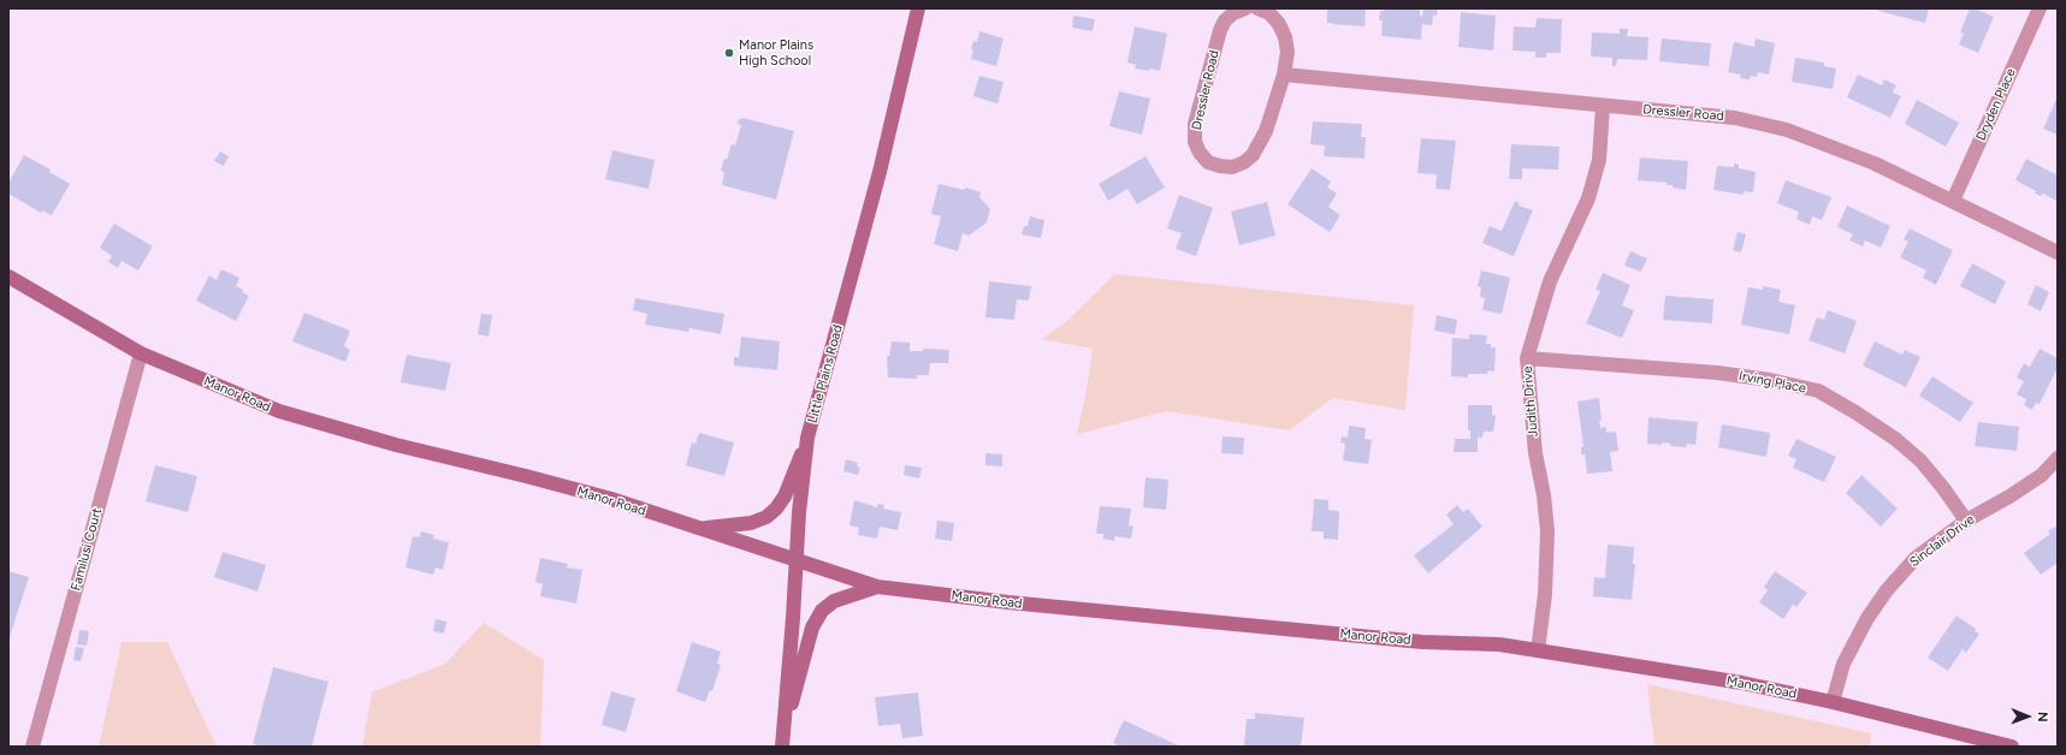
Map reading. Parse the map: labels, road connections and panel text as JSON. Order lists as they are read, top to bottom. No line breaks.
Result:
{"streets":{"street":["Dressler Road","Dryden Place","Little Plains Road","Irving Place","Manor Road","Judith Drive","Sinclair Drive","Familusi Court"]},"crossings":[["Dressler Road","Dryden Place"],["Dressler Road","Judith Drive"],["Little Plains Road","Manor Road"],["Irving Place","Judith Drive"],["Irving Place","Sinclair Drive"],["Manor Road","Judith Drive"],["Manor Road","Sinclair Drive"],["Manor Road","Familusi Court"]],"places":["Manor Plains High School"],"north":"right"}
